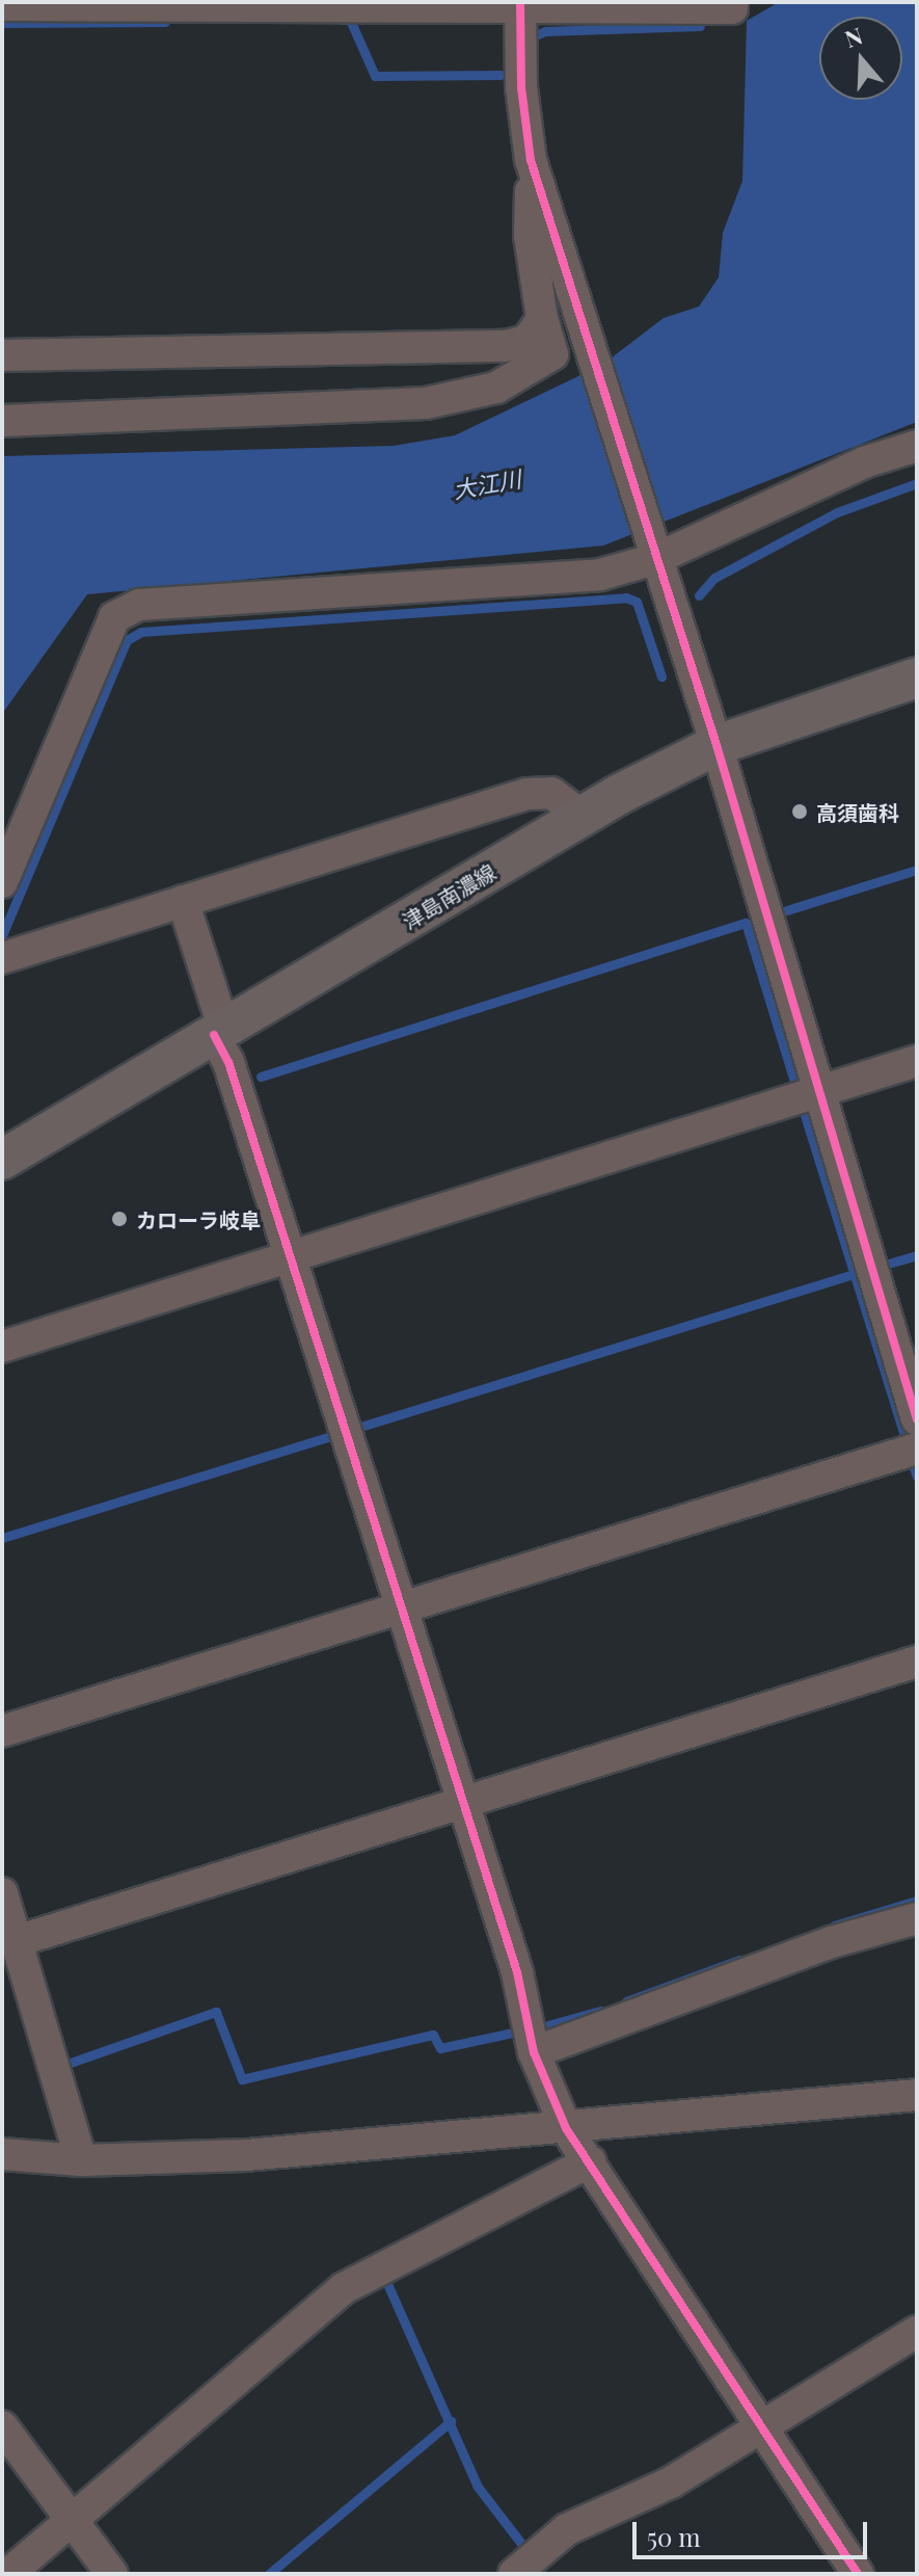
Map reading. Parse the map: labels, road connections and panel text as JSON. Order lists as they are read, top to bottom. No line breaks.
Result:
{"streets":{"main road":["津島南濃線"]},"water":["大江川"],"places":["高須歯科","カローラ岐阜"],"scale_bar":"50 m","north":"top"}
